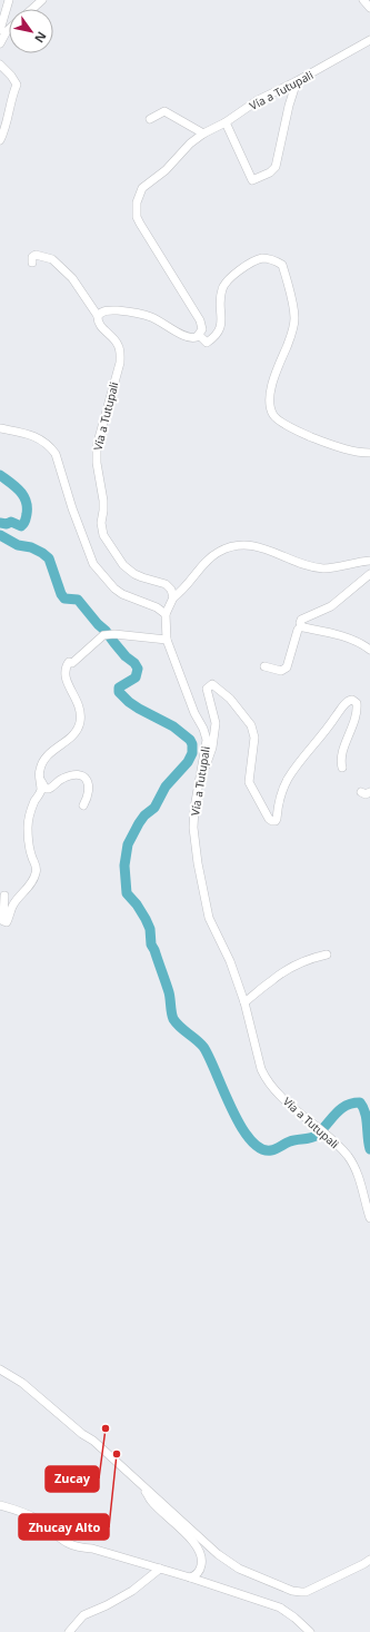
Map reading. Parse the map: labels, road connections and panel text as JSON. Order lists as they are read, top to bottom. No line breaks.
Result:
{"streets":{"street":["Vía a Tutupali"]},"places":["Zucay","Zhucay Alto"],"north":"bottom right"}
